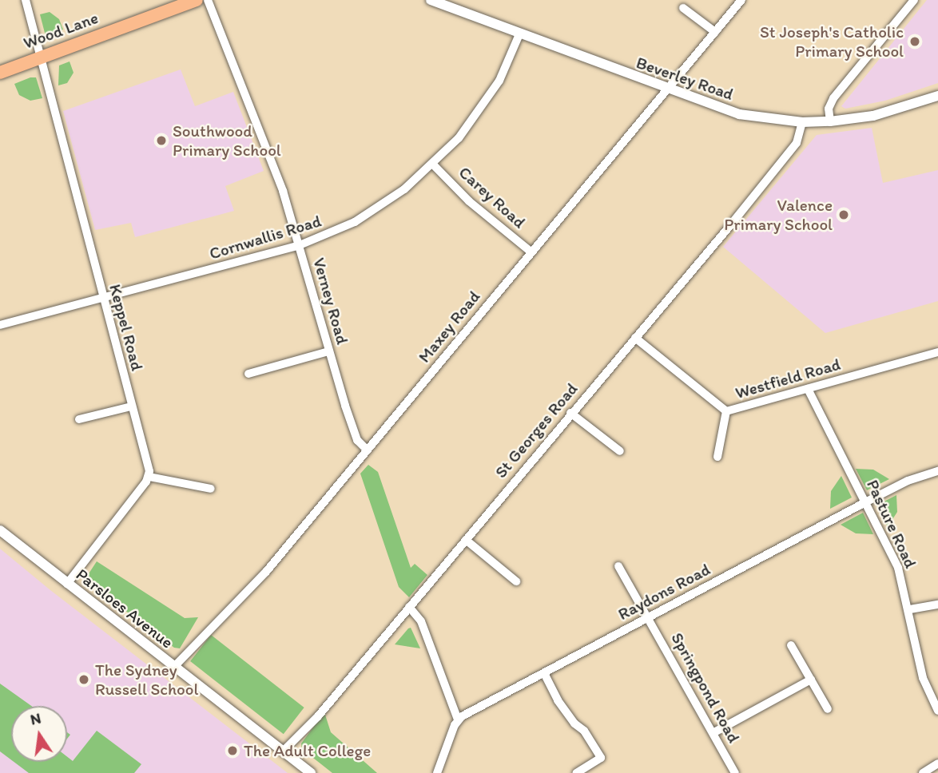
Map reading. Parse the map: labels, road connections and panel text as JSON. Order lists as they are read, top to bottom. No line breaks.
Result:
{"streets":{"main road":["Wood Lane"],"street":["Beverley Road","Carey Road","Cornwallis Road","Verney Road","Maxey Road","Keppel Road","Westfield Road","St Georges Road","Pasture Road","Raydons Road","Parsloes Avenue","Springpond Road"]},"crossings":[["Wood Lane","Keppel Road"],["Beverley Road","Cornwallis Road"],["Beverley Road","Maxey Road"],["Beverley Road","St Georges Road"],["Carey Road","Cornwallis Road"],["Carey Road","Maxey Road"],["Cornwallis Road","Verney Road"],["Cornwallis Road","Keppel Road"],["Verney Road","Maxey Road"],["Maxey Road","Parsloes Avenue"],["Westfield Road","St Georges Road"],["Westfield Road","Pasture Road"],["St Georges Road","Parsloes Avenue"],["Pasture Road","Raydons Road"],["Raydons Road","Springpond Road"]],"places":["St Joseph's Catholic Primary School","Southwood Primary School","Valence Primary School","The Sydney Russell School","The Adult College"],"north":"top"}
